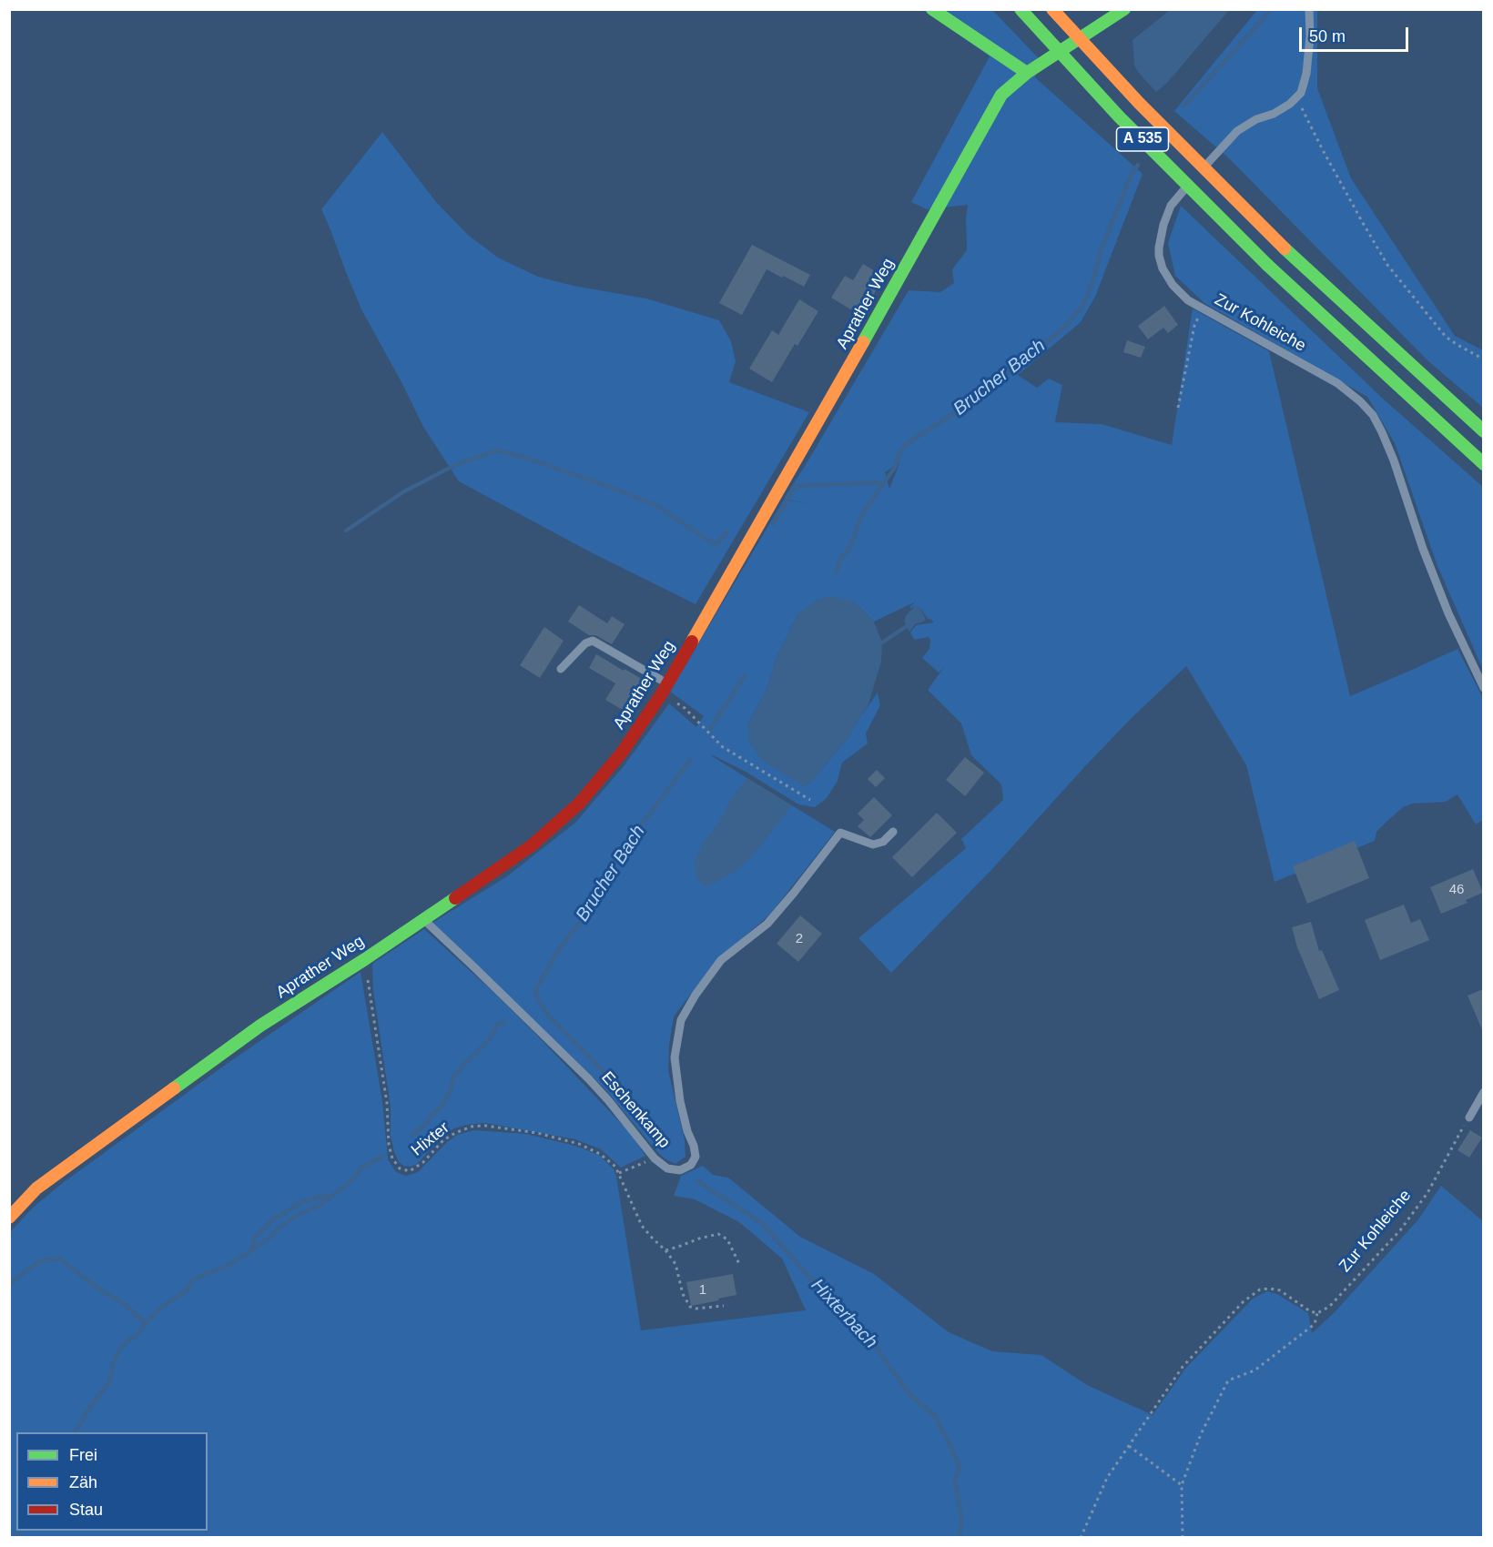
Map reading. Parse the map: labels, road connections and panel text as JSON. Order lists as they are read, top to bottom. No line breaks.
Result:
{"streets":{"main road":["A 535","Aprather Weg"],"lane":["Zur Kohleiche","Eschenkamp"],"path":["Hixter"]},"crossings":[["Aprather Weg","Eschenkamp"],["Aprather Weg","Hixter"]],"water":["Brucher Bach","Hixterbach"],"house_numbers":["46","2","1"],"legend":["Frei","Zäh","Stau"],"scale_bar":"50 m"}
